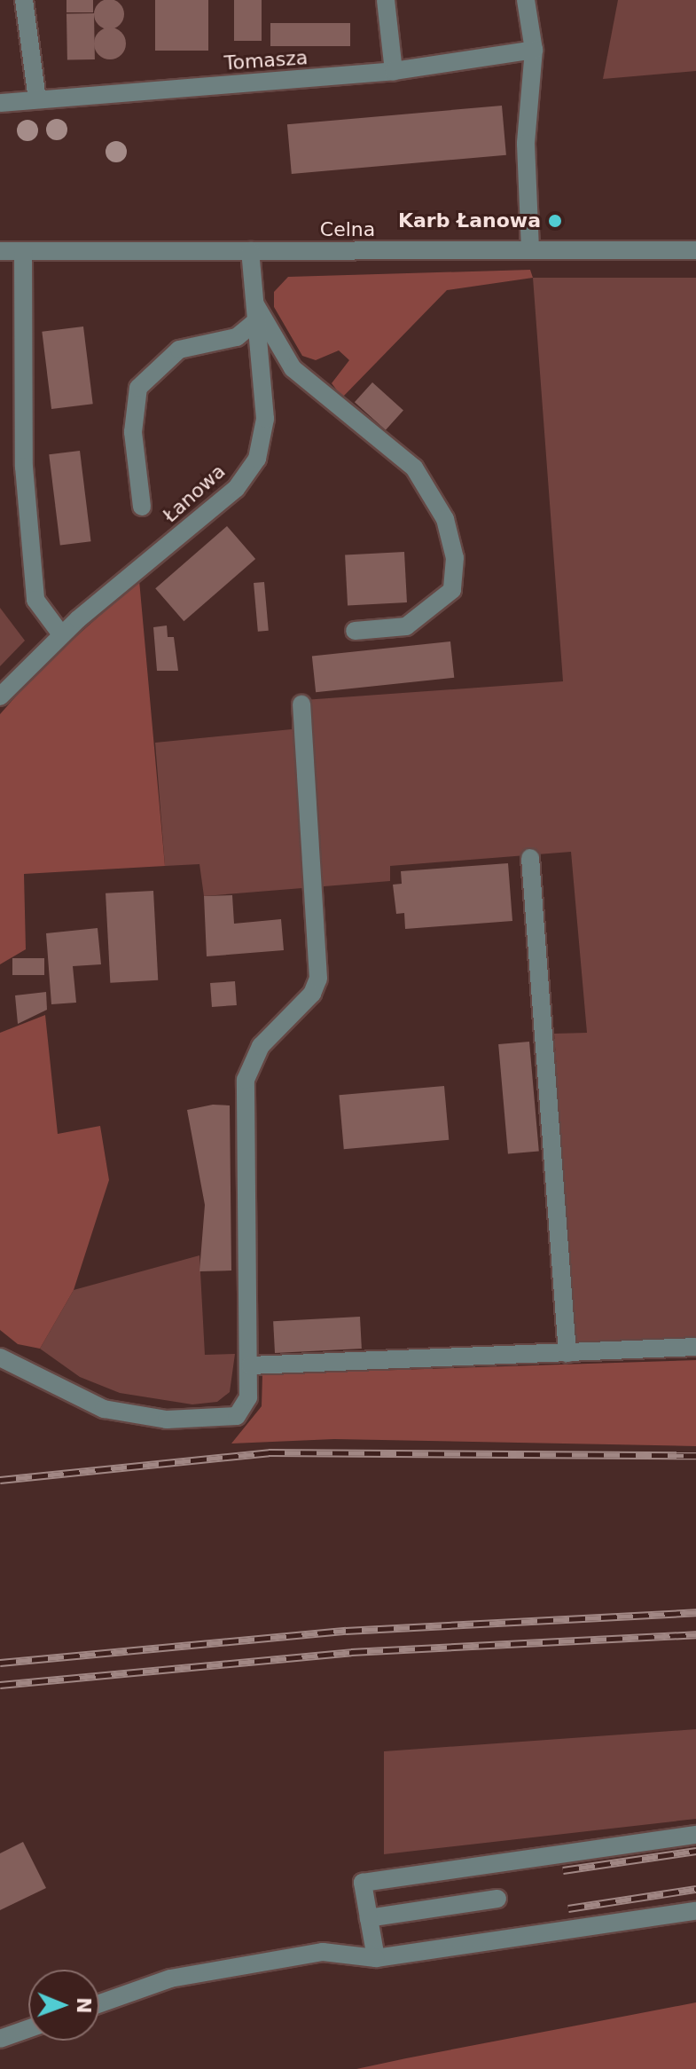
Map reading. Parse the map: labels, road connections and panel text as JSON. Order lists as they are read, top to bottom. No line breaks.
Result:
{"streets":{"street":["Tomasza","Celna","Łanowa"]},"crossings":[["Celna","Łanowa"]],"places":["Karb Łanowa"],"north":"right"}
